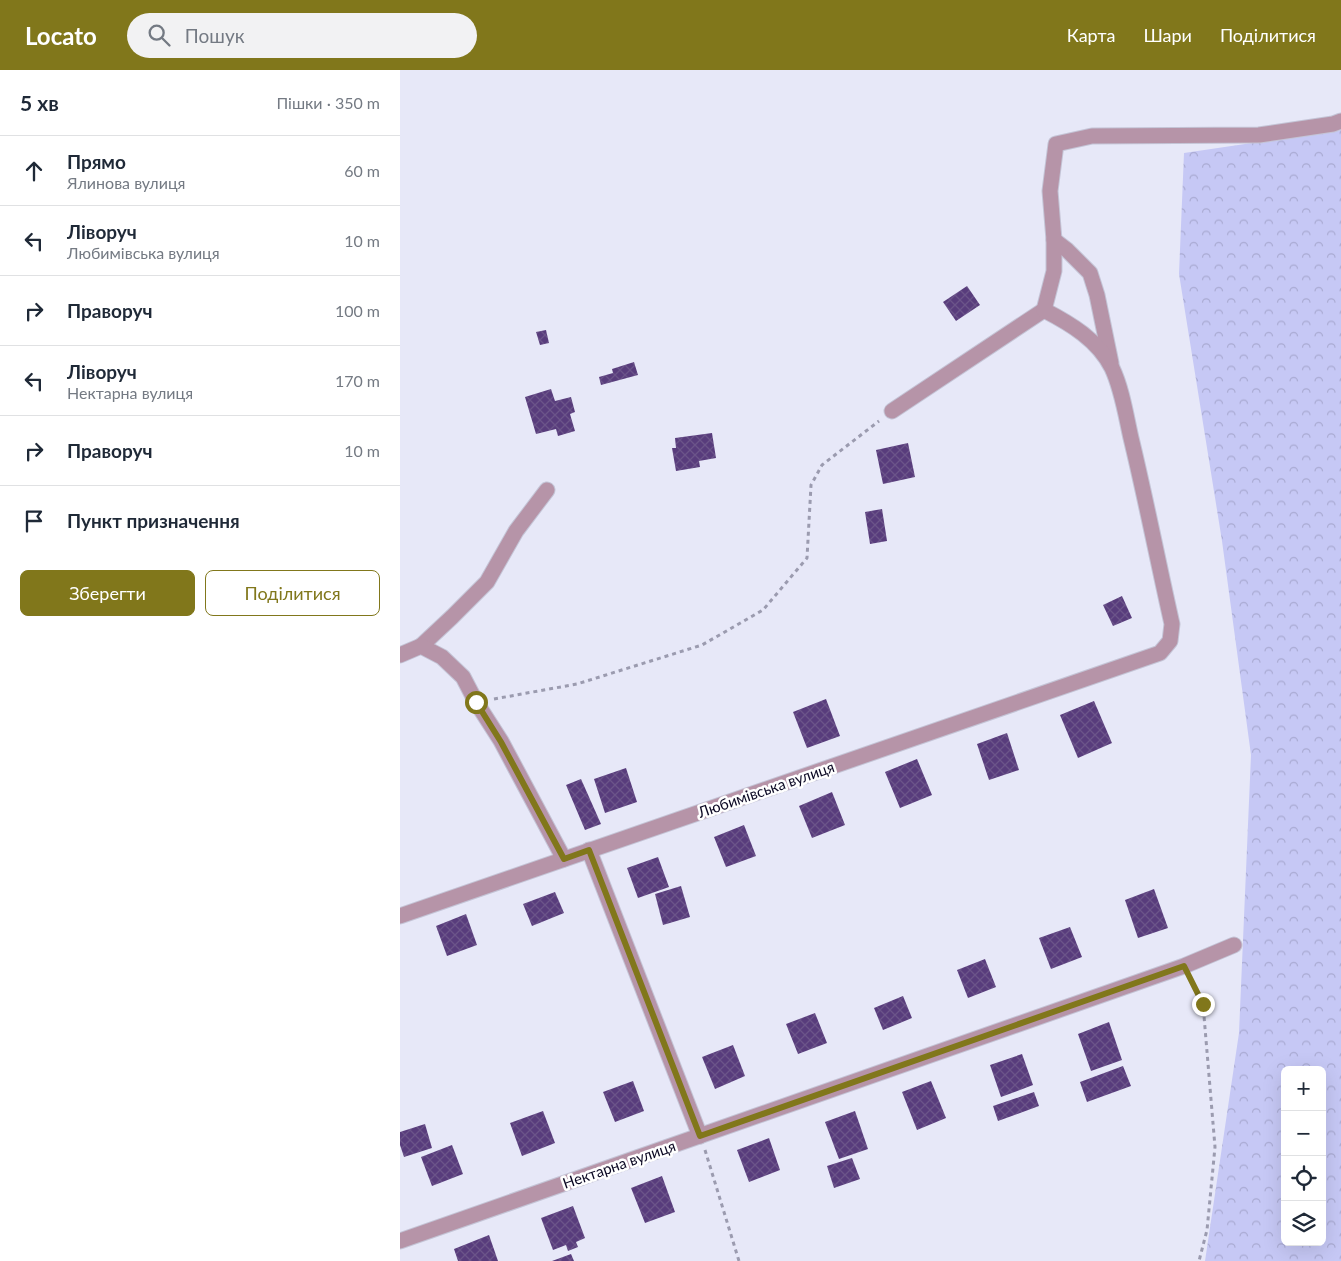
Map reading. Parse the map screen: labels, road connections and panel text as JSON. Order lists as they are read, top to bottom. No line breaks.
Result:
{"streets":{"street":["Любимівська вулиця","Нектарна вулиця"]},"page":{"header":"Locato","search":"Пошук","nav":["Карта","Шари","Поділитися"],"heading":["5 хв","Пішки · 350 m"],"list":[["Прямо","Ялинова вулиця","60 m"],["Ліворуч","Любимівська вулиця","10 m"],["Праворуч","100 m"],["Ліворуч","Нектарна вулиця","170 m"],["Праворуч","10 m"],"Пункт призначення"],"buttons":["Зберегти","Поділитися"],"map_buttons":["+","−"]}}
